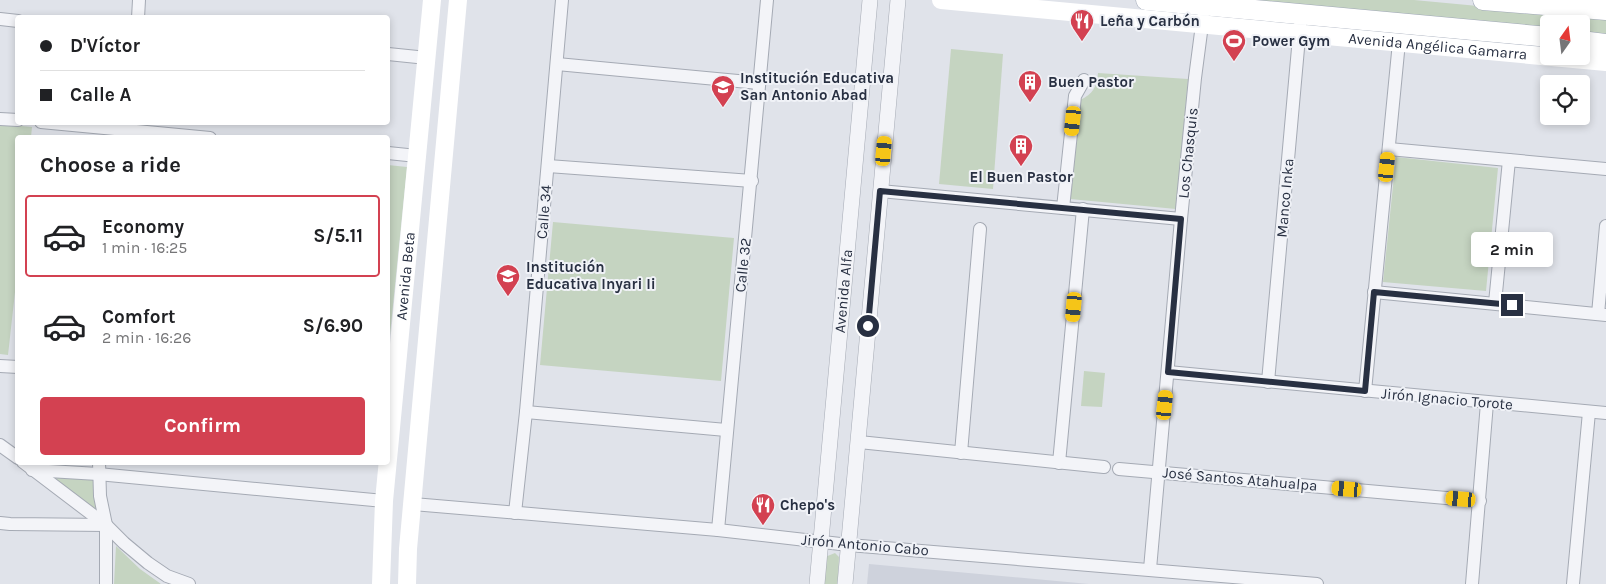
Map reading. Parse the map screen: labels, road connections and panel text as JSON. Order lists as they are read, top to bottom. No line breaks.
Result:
{"streets":{"main road":["Avenida Angélica Gamarra","Avenida Beta"],"street":["Los Chasquis","Manco Inka","Calle 34","Calle 32","Avenida Alfa","Jirón Ignacio Torote","José Santos Atahualpa","Jirón Antonio Cabo"]},"crossings":[["Avenida Angélica Gamarra","Los Chasquis"],["Avenida Angélica Gamarra","Manco Inka"],["Los Chasquis","Jirón Ignacio Torote"],["Los Chasquis","José Santos Atahualpa"],["Los Chasquis","Jirón Antonio Cabo"],["Manco Inka","Jirón Ignacio Torote"],["Calle 34","Jirón Antonio Cabo"],["Calle 32","Jirón Antonio Cabo"],["Avenida Beta","Jirón Antonio Cabo"],["Avenida Alfa","Jirón Antonio Cabo"]],"places":{"restaurant":["Leña y Carbón","Chepo's"],"sports":["Power Gym"],"building":["Buen Pastor","El Buen Pastor"],"school or university":["Institución Educativa San Antonio Abad","Institución Educativa Inyari Ii"]},"north":"top","page":{"banner":["D'Víctor","Calle A"],"heading":"Choose a ride","list":[{"name":"Economy","note":"1 min · 16:25","value":"S/5.11"},{"name":"Comfort","note":"2 min · 16:26","value":"S/6.90"}],"bubble":"2 min","buttons":"Confirm"}}
